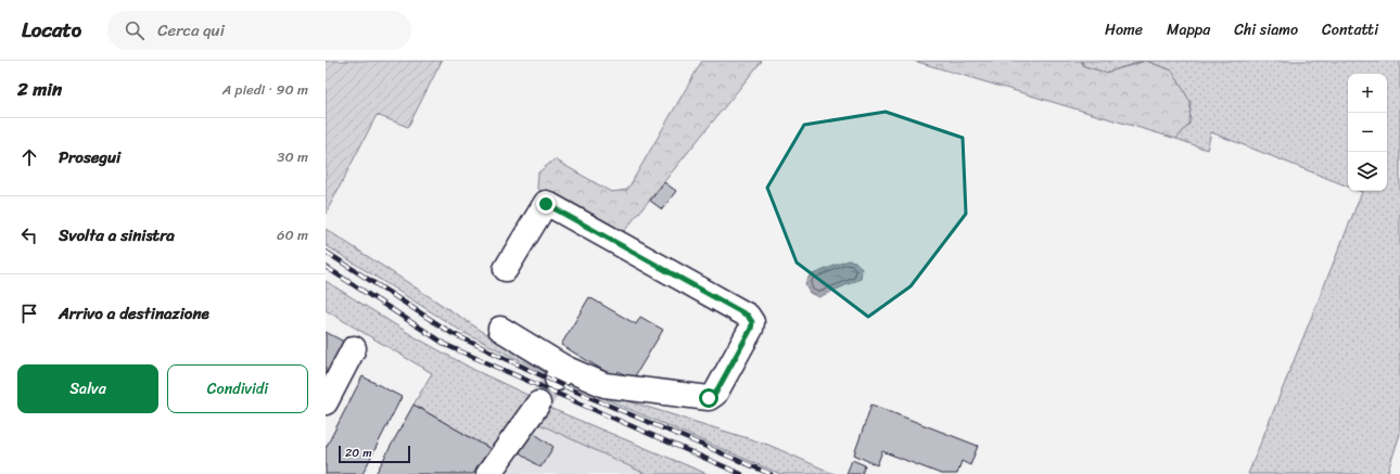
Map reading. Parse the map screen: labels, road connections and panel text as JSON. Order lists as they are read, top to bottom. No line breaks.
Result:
{"scale_bar":"20 m","page":{"header":"Locato","search":"Cerca qui","nav":["Home","Mappa","Chi siamo","Contatti"],"heading":["2 min","A piedi · 90 m"],"map_buttons":["+","−"],"list":[["Prosegui","30 m"],["Svolta a sinistra","60 m"],"Arrivo a destinazione"],"buttons":["Salva","Condividi"],"scale":"20 m"}}
